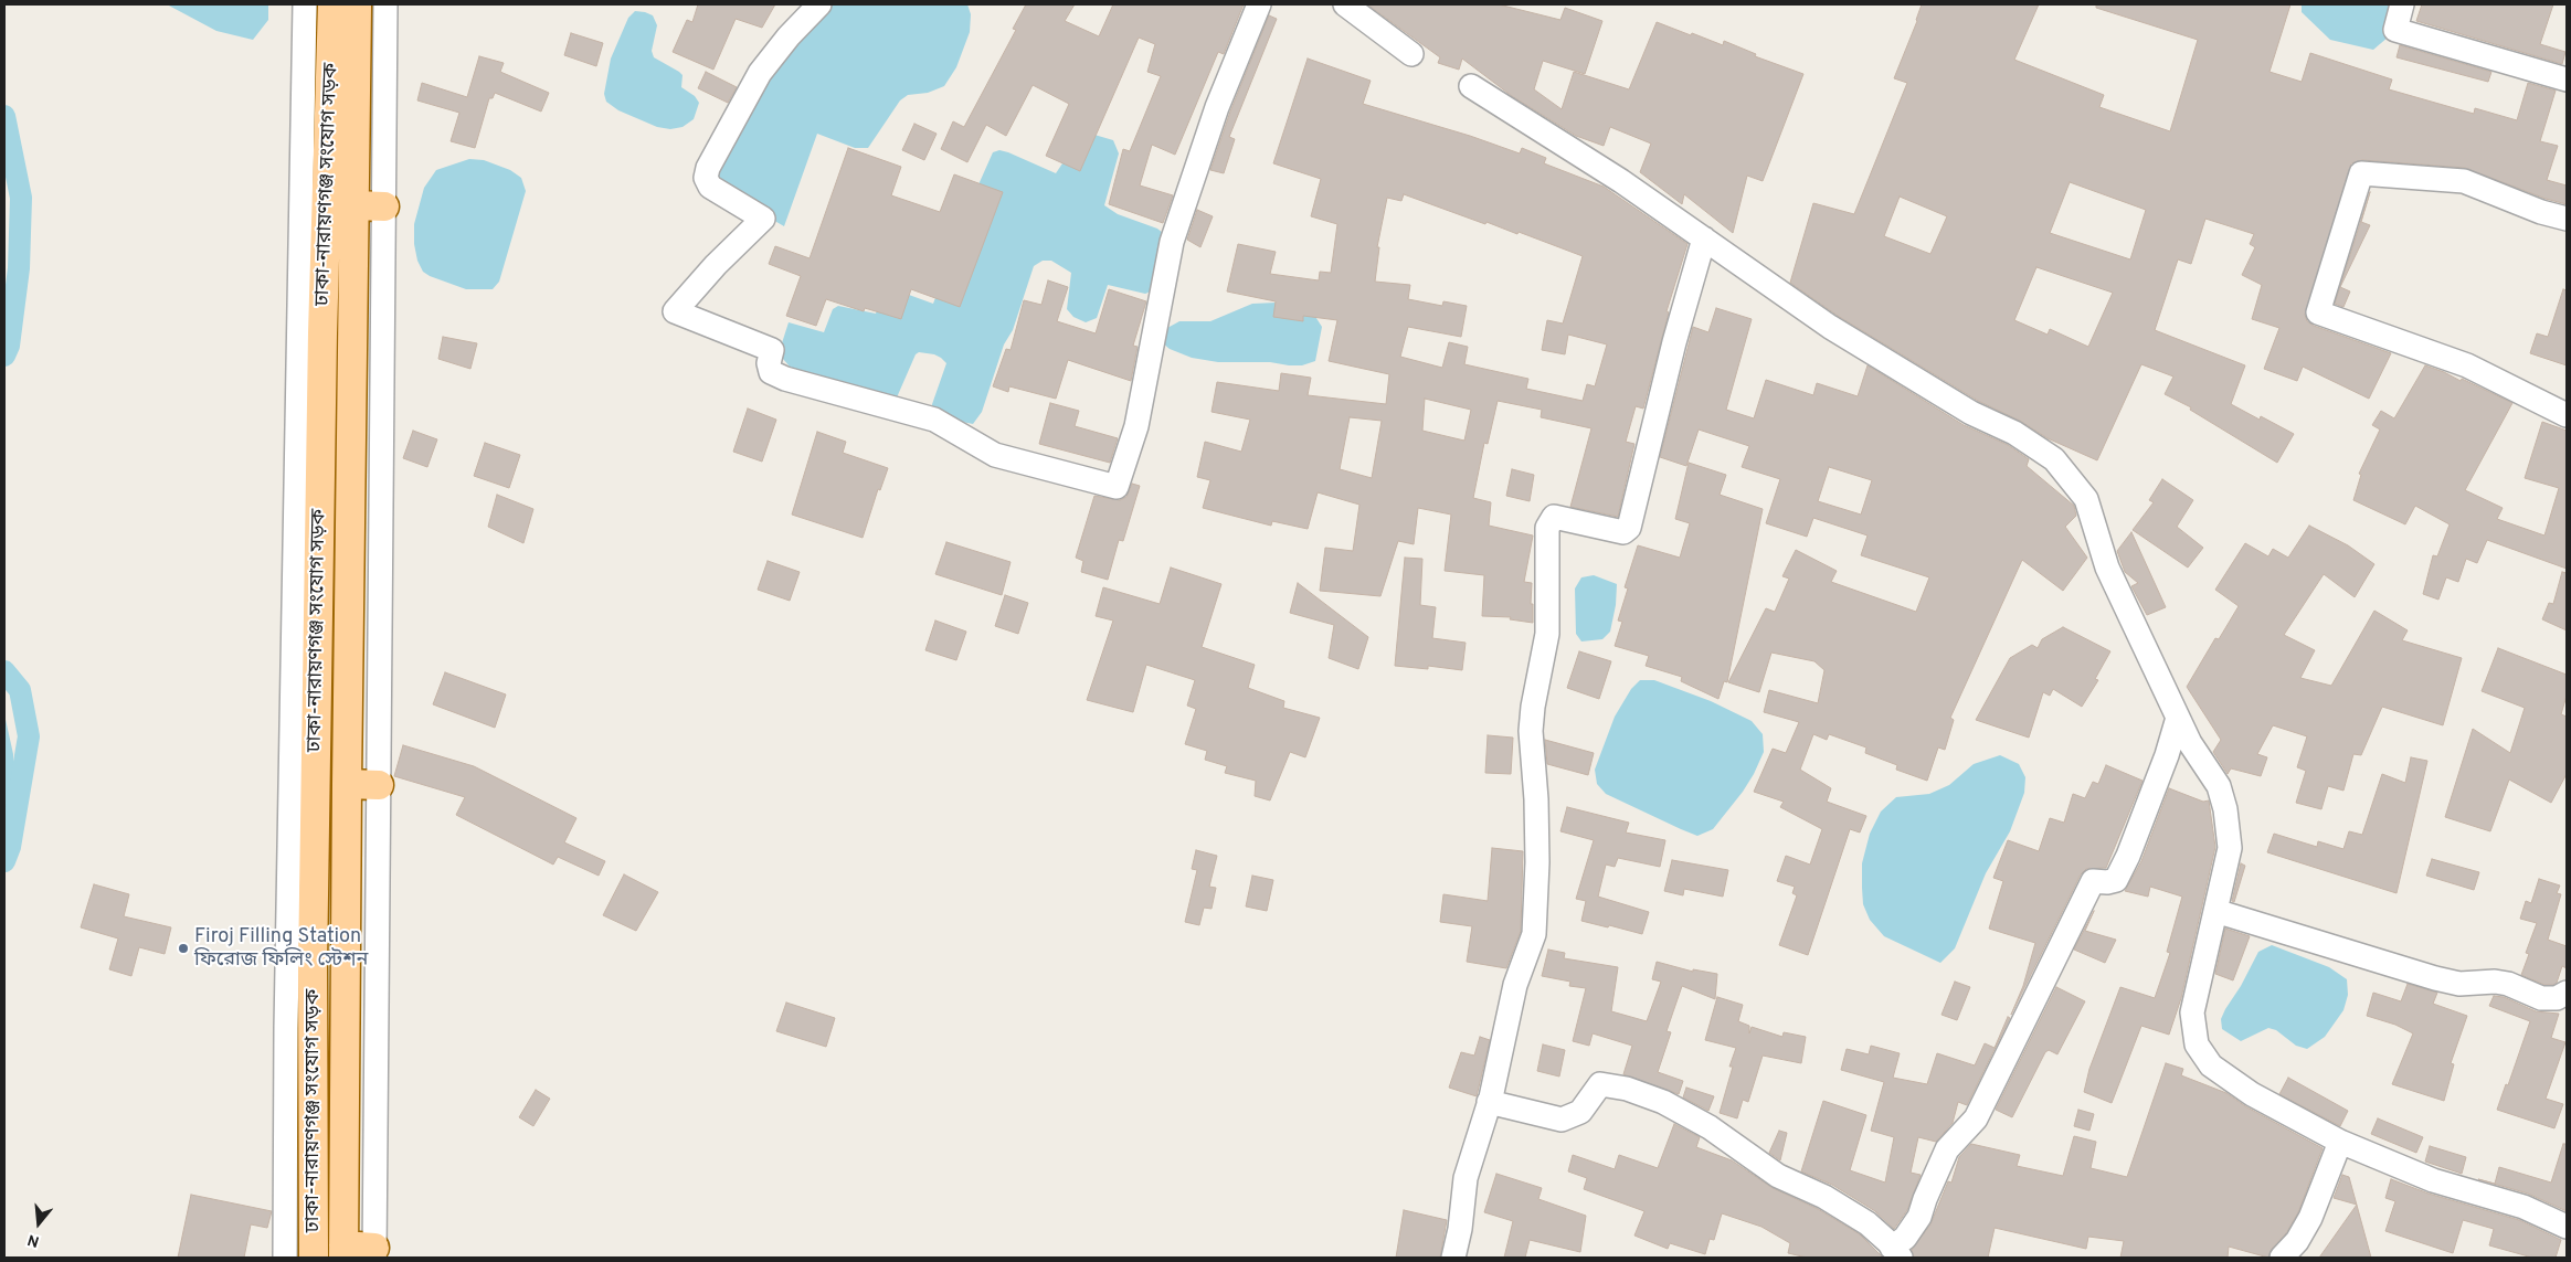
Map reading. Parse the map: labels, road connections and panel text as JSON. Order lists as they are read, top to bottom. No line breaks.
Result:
{"streets":{"main road":["ঢাকা-নারায়ণগঞ্জ সংযোগ সড়ক"]},"places":["Firoj Filling Station ফিরোজ ফিলিং স্টেশন"],"north":"bottom"}
